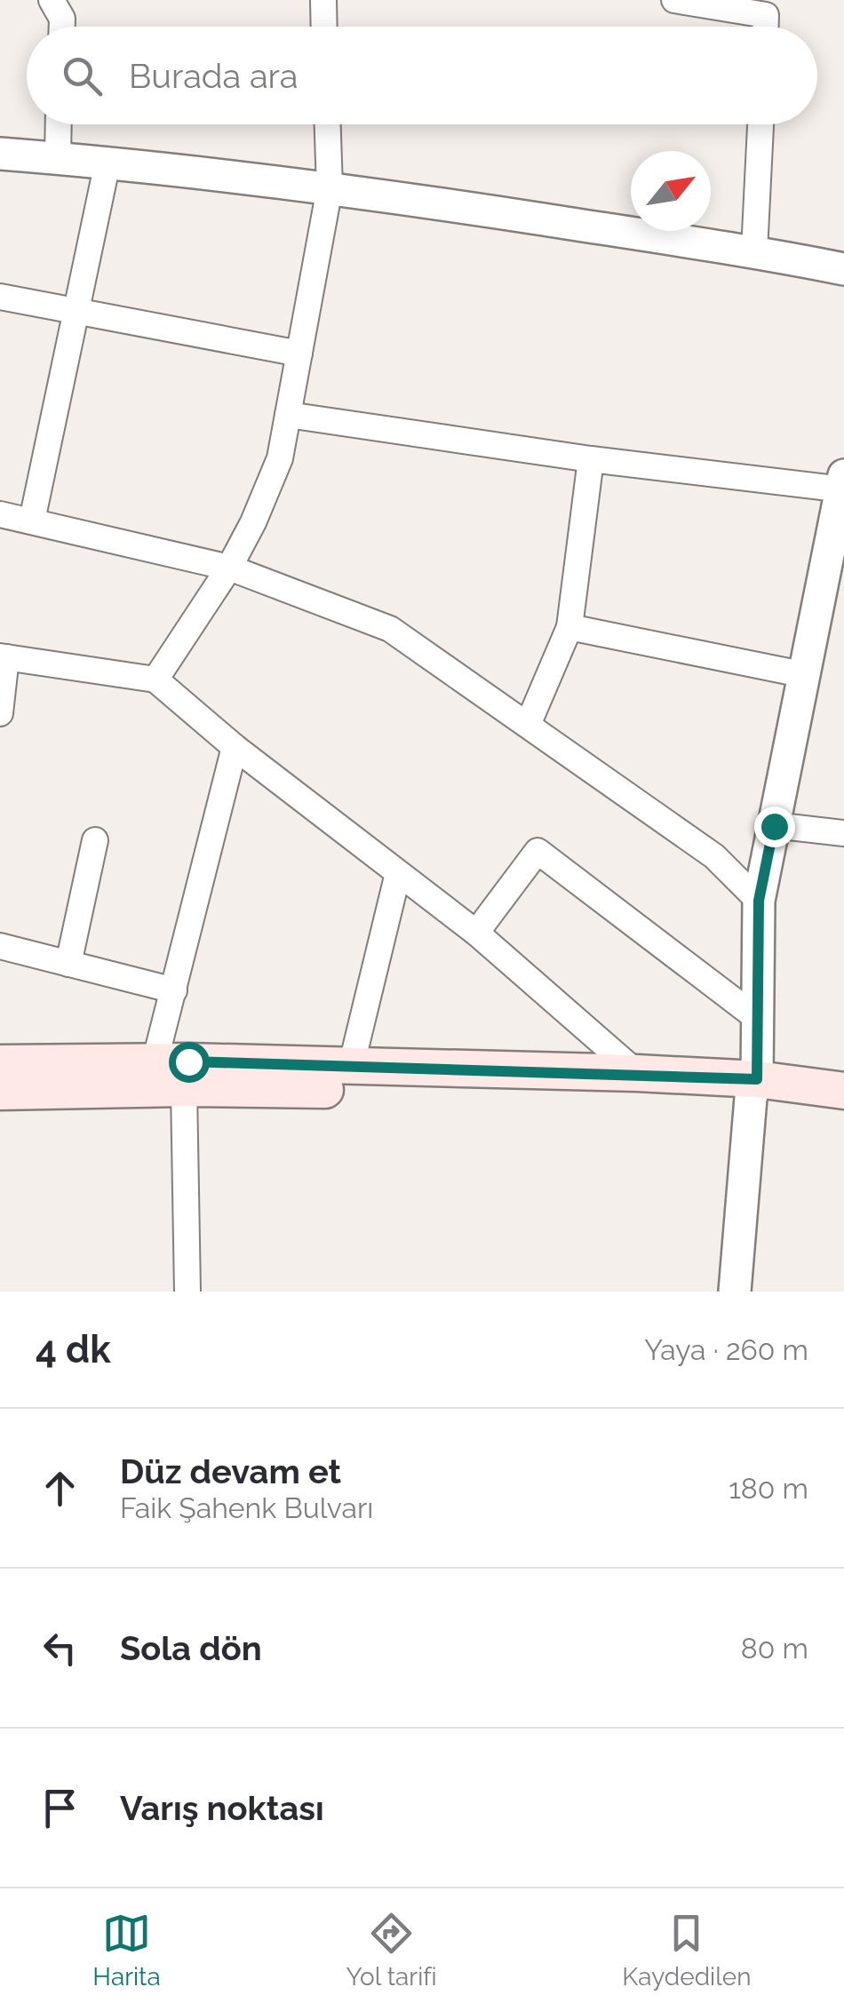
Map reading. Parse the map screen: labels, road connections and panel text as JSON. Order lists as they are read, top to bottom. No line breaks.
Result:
{"north":"top right","page":{"search":"Burada ara","heading":["4 dk","Yaya · 260 m"],"list":[["Düz devam et","Faik Şahenk Bulvarı","180 m"],["Sola dön","80 m"],"Varış noktası"],"nav":["Harita","Yol tarifi","Kaydedilen"]}}
